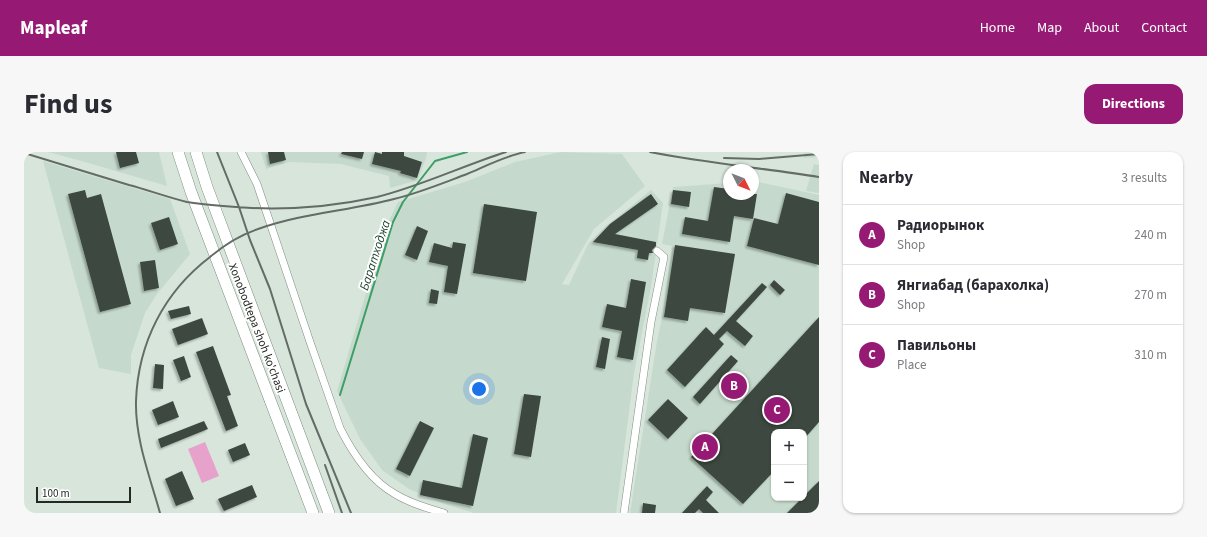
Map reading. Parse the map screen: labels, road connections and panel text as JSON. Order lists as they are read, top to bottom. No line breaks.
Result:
{"streets":{"highway":["Xonobodtepa shoh ko'chasi"]},"water":["Баратходжа"],"scale_bar":"100 m","north":"bottom right","page":{"header":"Mapleaf","nav":["Home","Map","About","Contact"],"title":"Find us","buttons":"Directions","heading":["Nearby","3 results"],"list":[{"mark":"A","name":"Радиорынок","note":"Shop","value":"240 m"},{"mark":"B","name":"Янгиабад (барахолка)","note":"Shop","value":"270 m"},{"mark":"C","name":"Павильоны","note":"Place","value":"310 m"}],"pins":["B","C","A"],"map_buttons":["+","−"],"scale":"100 m"}}
